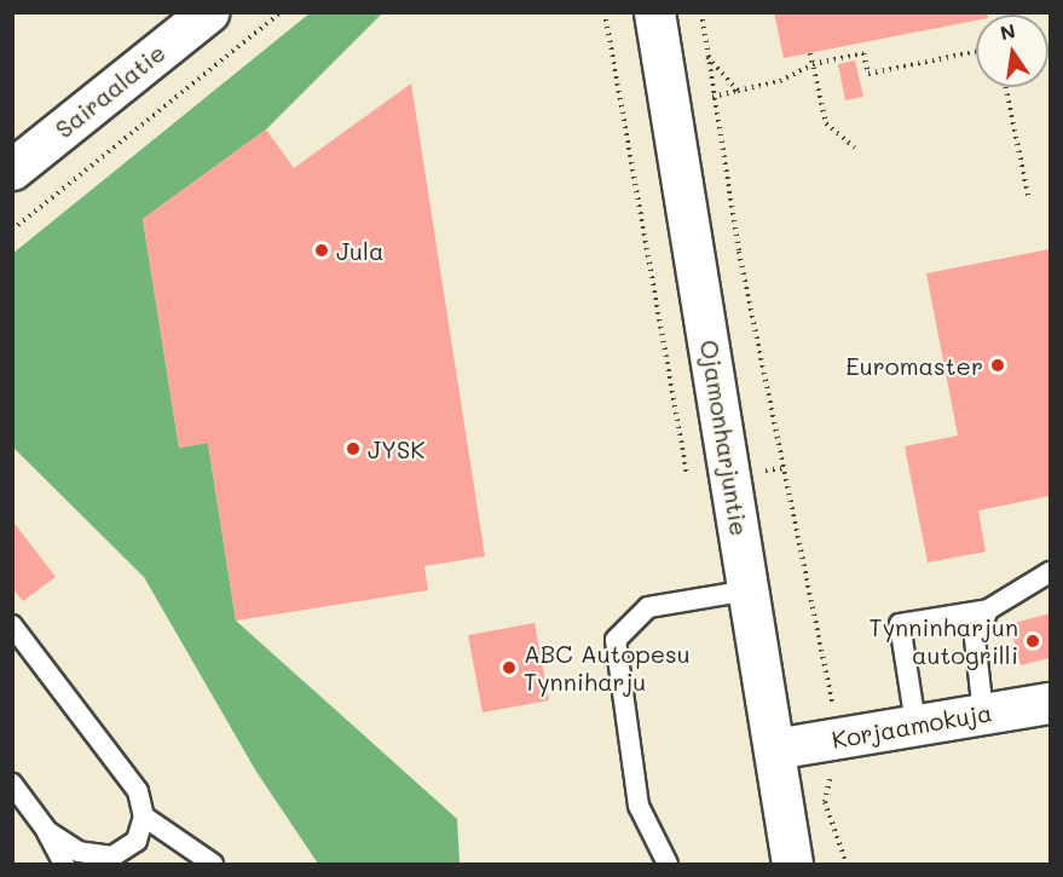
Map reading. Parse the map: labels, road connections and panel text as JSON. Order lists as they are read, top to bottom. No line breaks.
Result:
{"streets":{"main road":["Sairaalatie","Ojamonharjuntie","Korjaamokuja"]},"crossings":[["Ojamonharjuntie","Korjaamokuja"]],"places":["Jula","Euromaster","JYSK","Tynninharjun autogrilli","ABC Autopesu Tynniharju"],"north":"top"}
